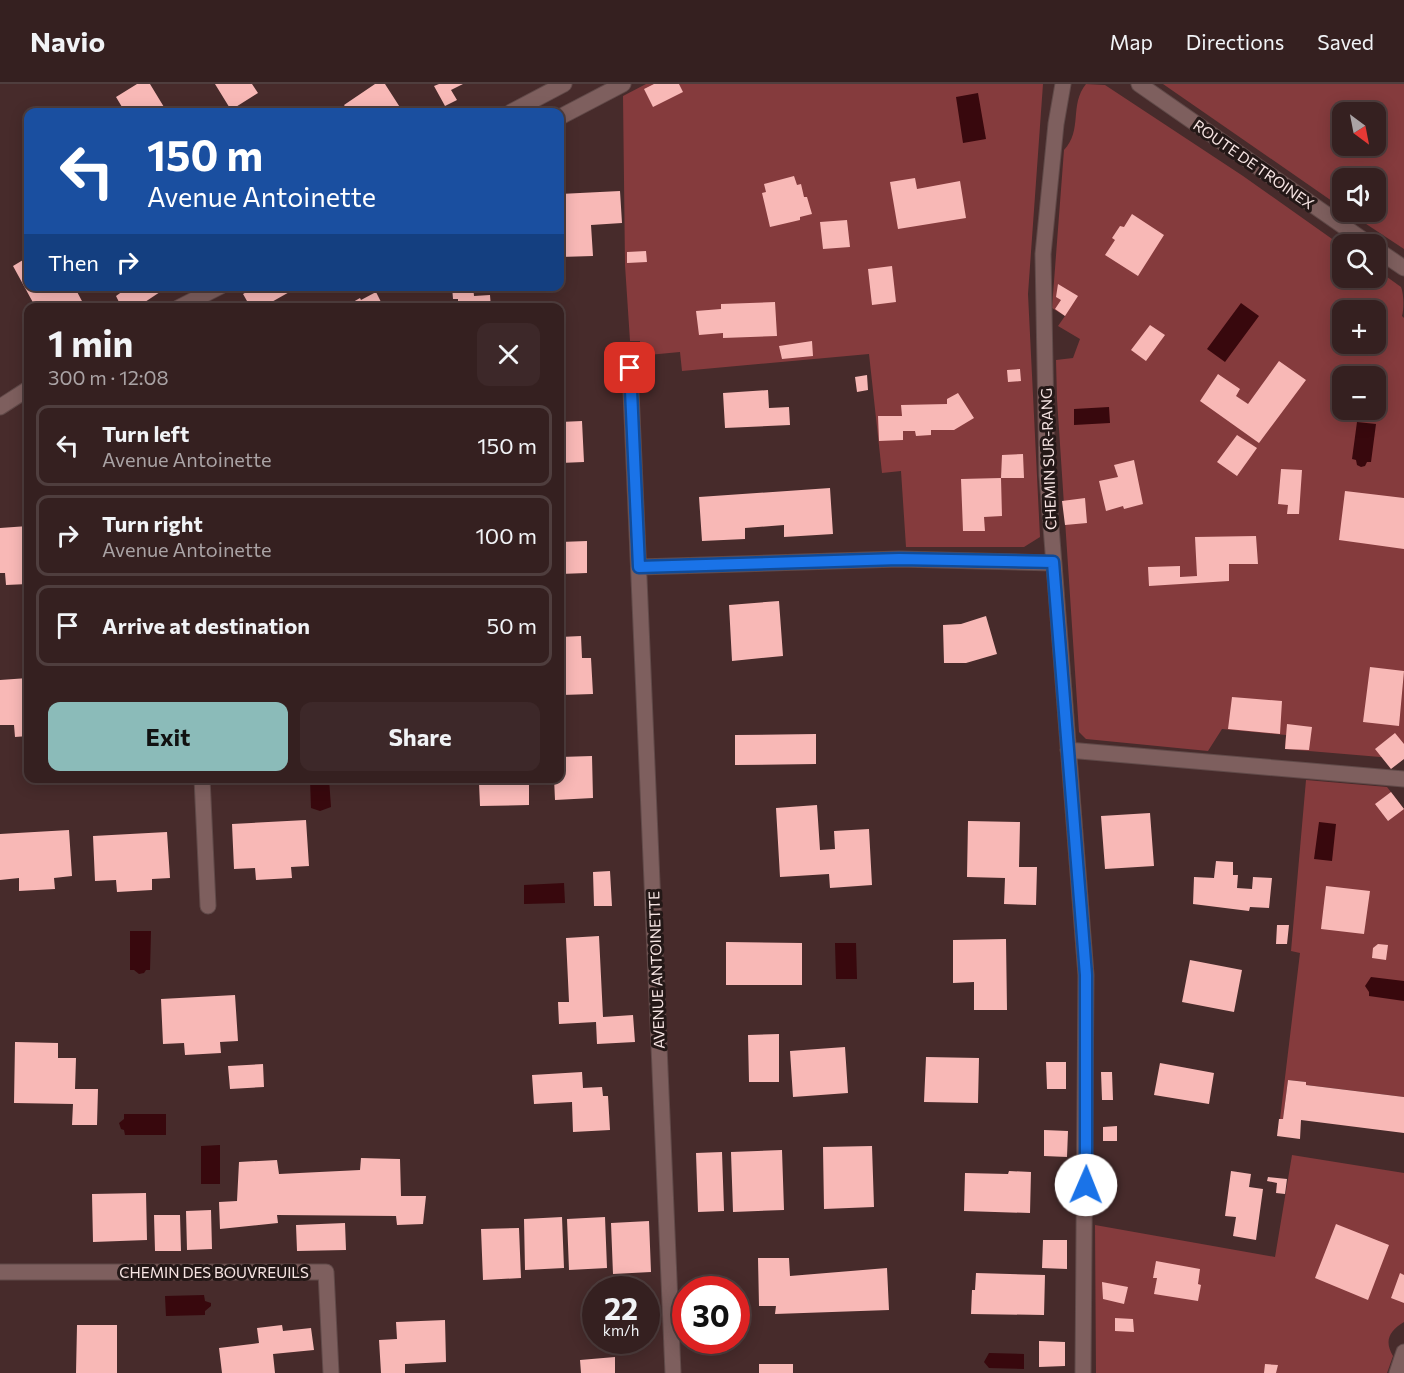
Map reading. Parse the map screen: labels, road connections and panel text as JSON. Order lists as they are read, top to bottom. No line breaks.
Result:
{"streets":{"street":["ROUTE DE TROINEX","CHEMIN SUR-RANG","AVENUE ANTOINETTE","CHEMIN DES BOUVREUILS"]},"north":"bottom right","page":{"header":"Navio","nav":["Map","Directions","Saved"],"map_buttons":["+","−"],"turn":["150 m","Avenue Antoinette"],"then":"Then","heading":["1 min","300 m · 12:08"],"list":[{"name":"Turn left","note":"Avenue Antoinette","value":"150 m"},{"name":"Turn right","note":"Avenue Antoinette","value":"100 m"},{"name":"Arrive at destination","value":"50 m"}],"buttons":["Exit","Share"],"speed":"22 km/h","limit":"30"}}
